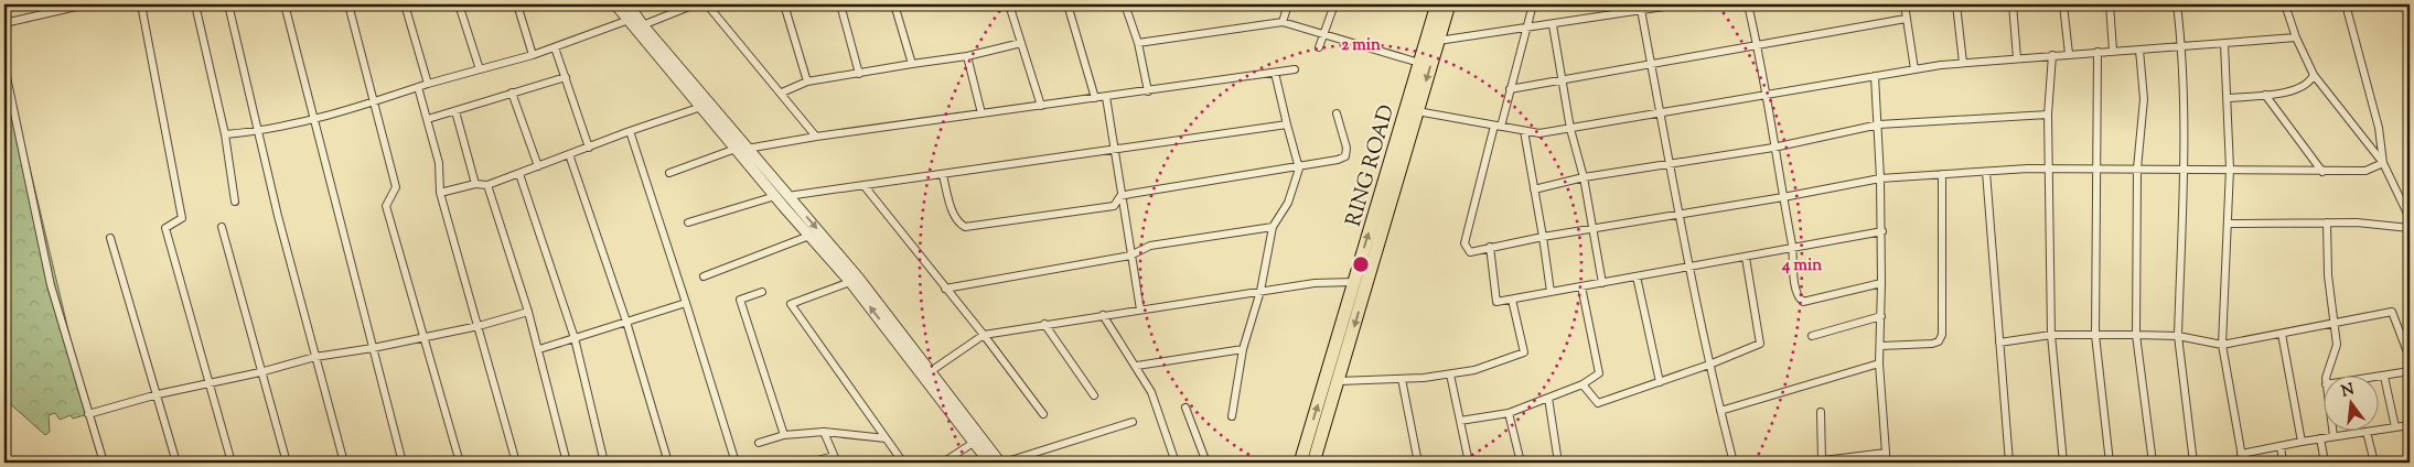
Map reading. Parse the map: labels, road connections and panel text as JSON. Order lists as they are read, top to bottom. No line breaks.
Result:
{"streets":{"highway":["RING ROAD"]},"north":"top","rings":["2 min","4 min"]}
